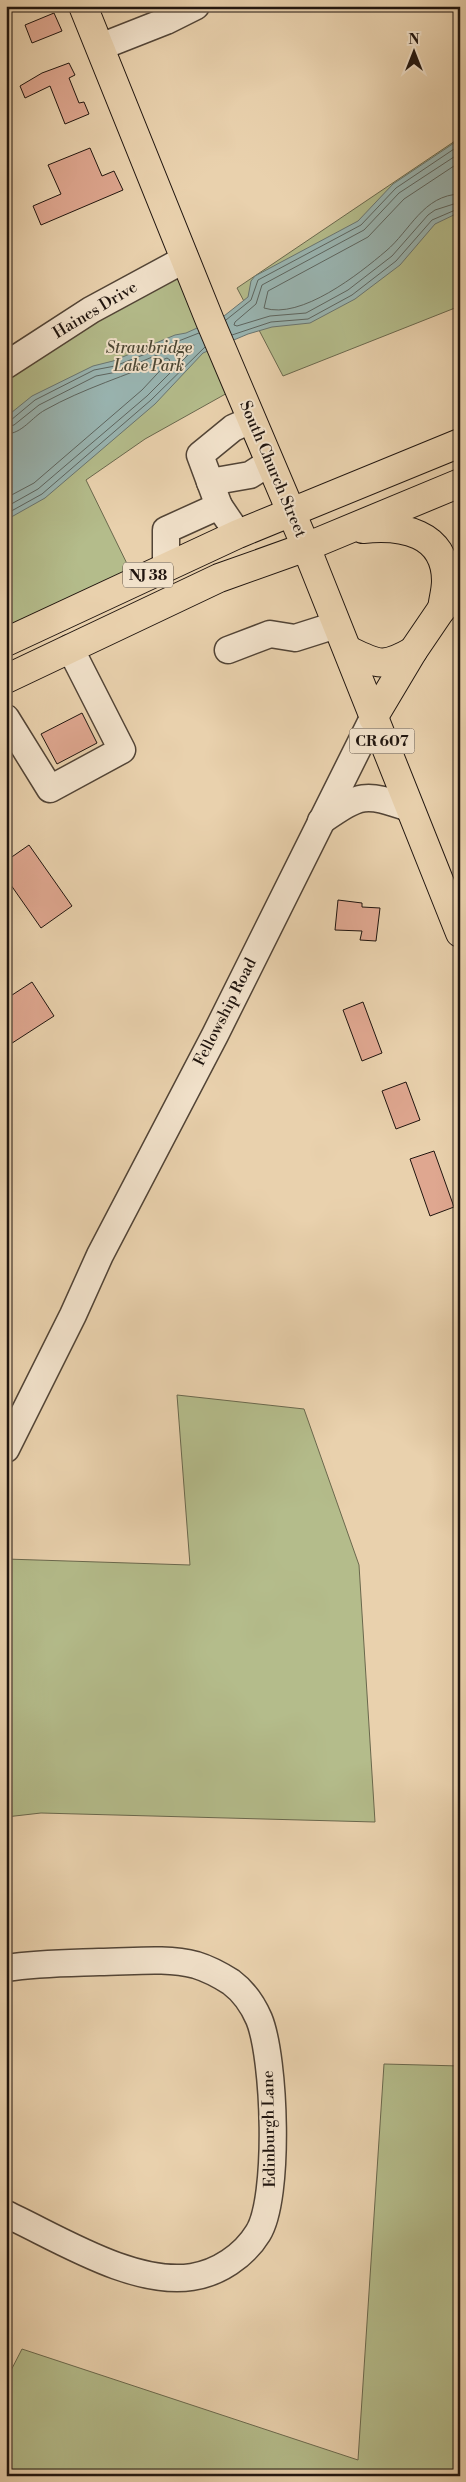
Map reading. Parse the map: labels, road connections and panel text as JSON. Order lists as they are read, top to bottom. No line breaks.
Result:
{"streets":{"main road":["South Church Street","NJ 38","CR 607","Fellowship Road"],"street":["Haines Drive","Edinburgh Lane"]},"crossings":[["Haines Drive","South Church Street"],["South Church Street","NJ 38"],["South Church Street","Fellowship Road"],["NJ 38","Fellowship Road"]],"parks":["Strawbridge Lake Park"],"north":"top"}
